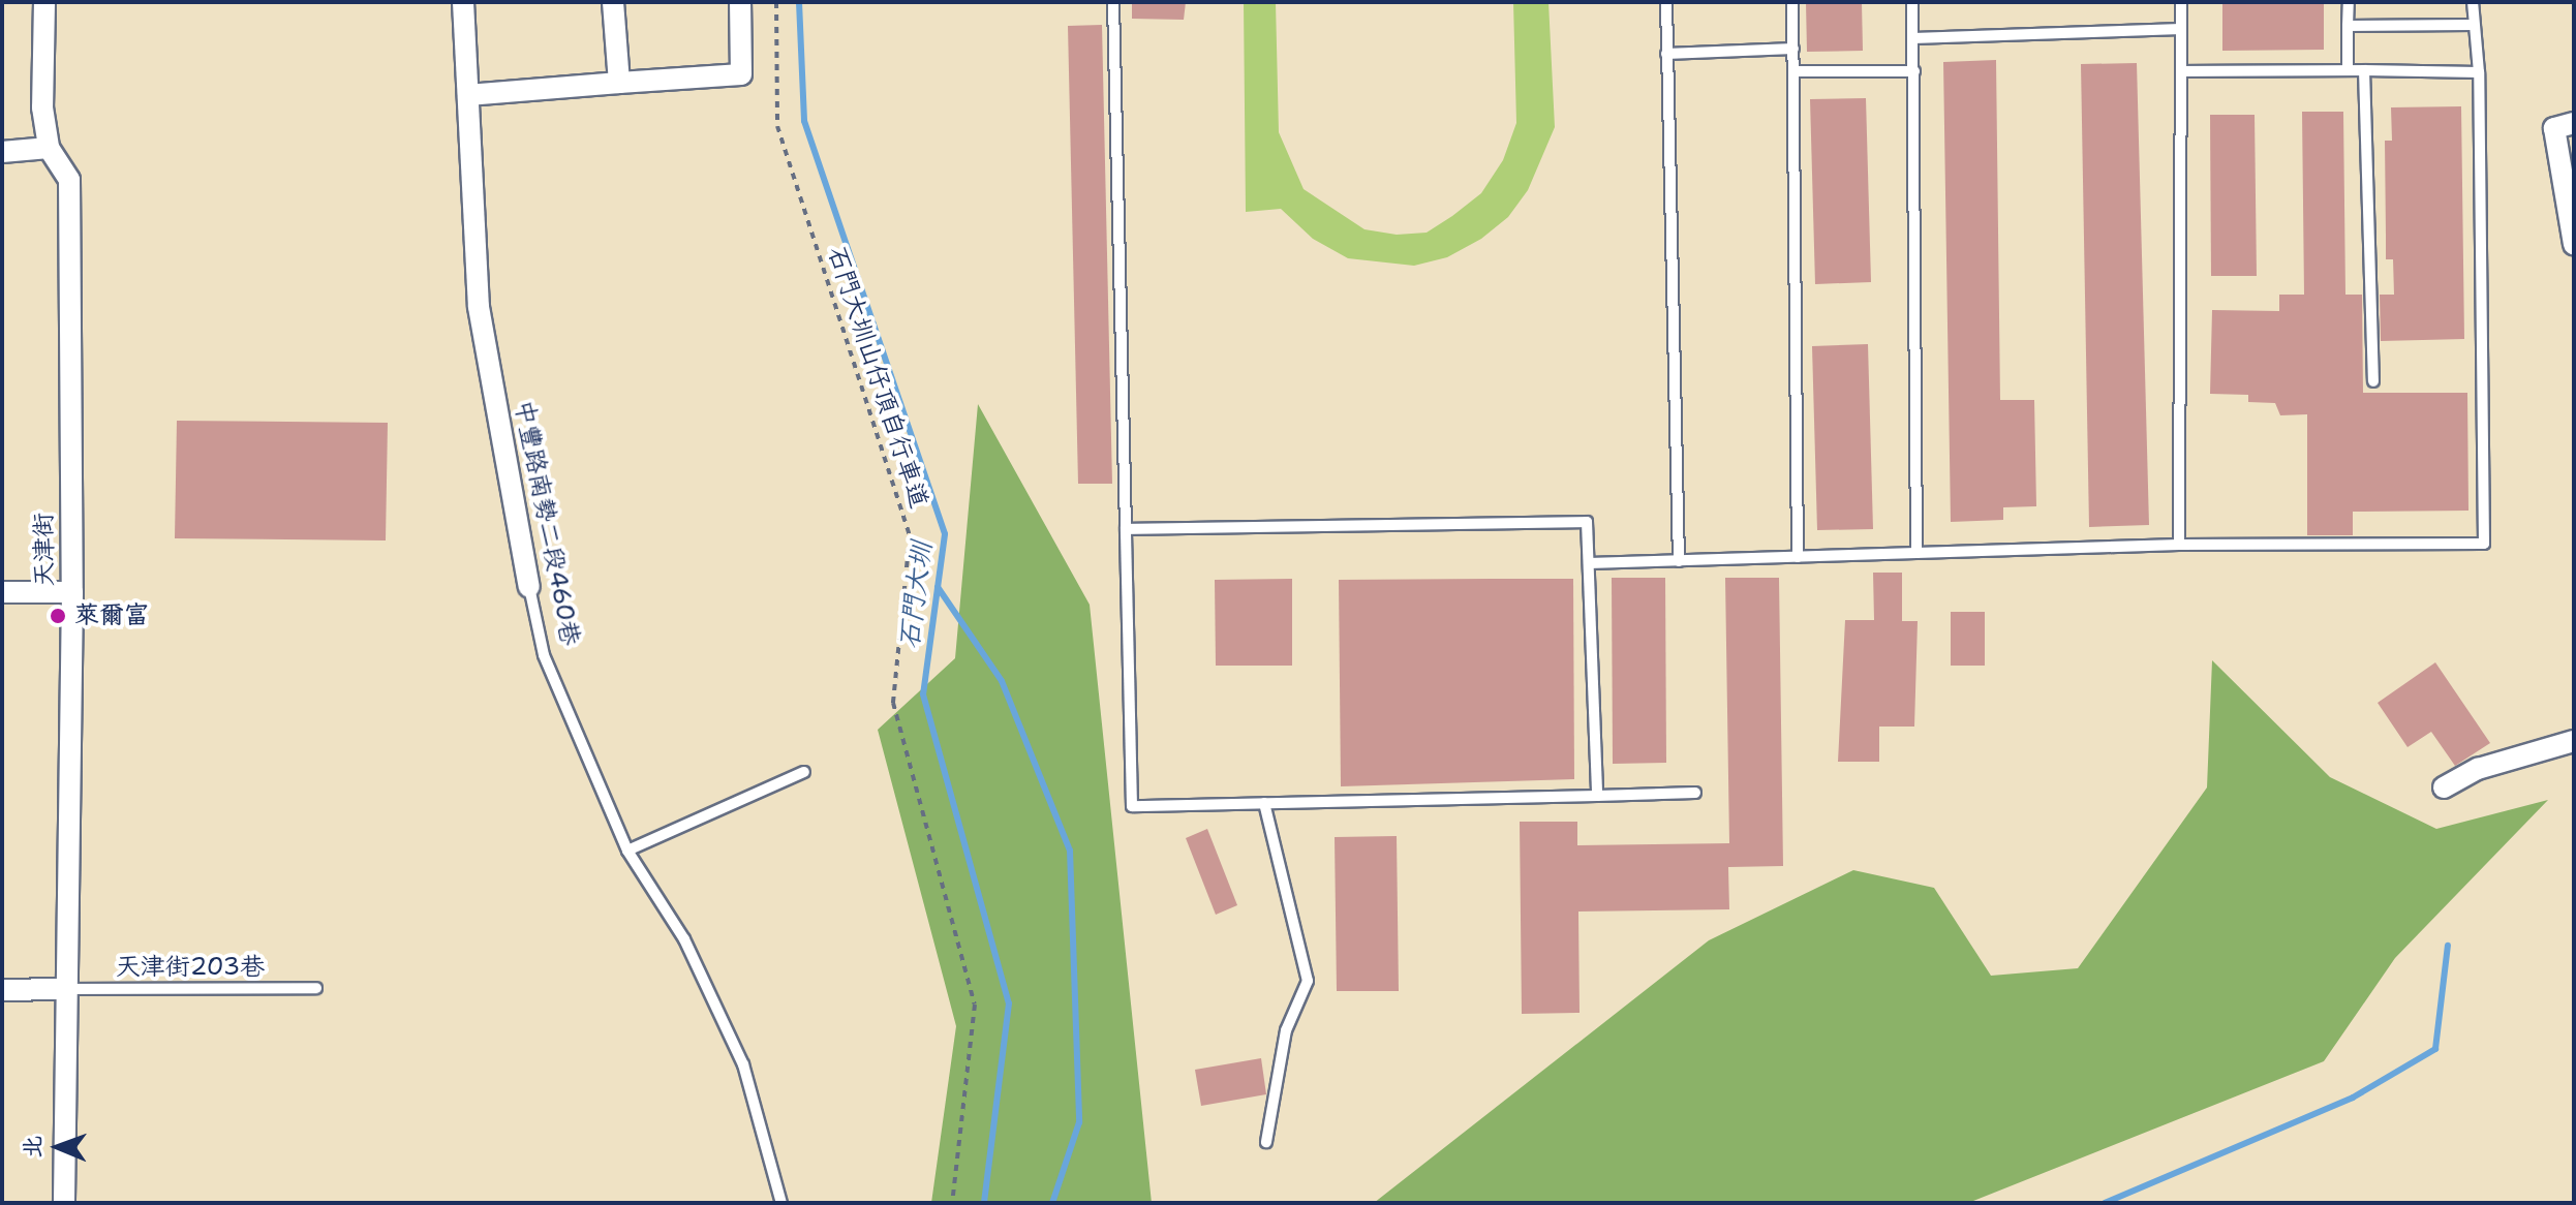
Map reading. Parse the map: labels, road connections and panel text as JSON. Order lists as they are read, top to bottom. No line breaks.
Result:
{"streets":{"street":["中豐路南勢二段460巷","天津街"],"lane":["天津街203巷"],"path":["石門大圳山仔頂自行車道"]},"crossings":[["天津街","天津街203巷"]],"water":["石門大圳"],"places":["萊爾富"],"north":"left"}
